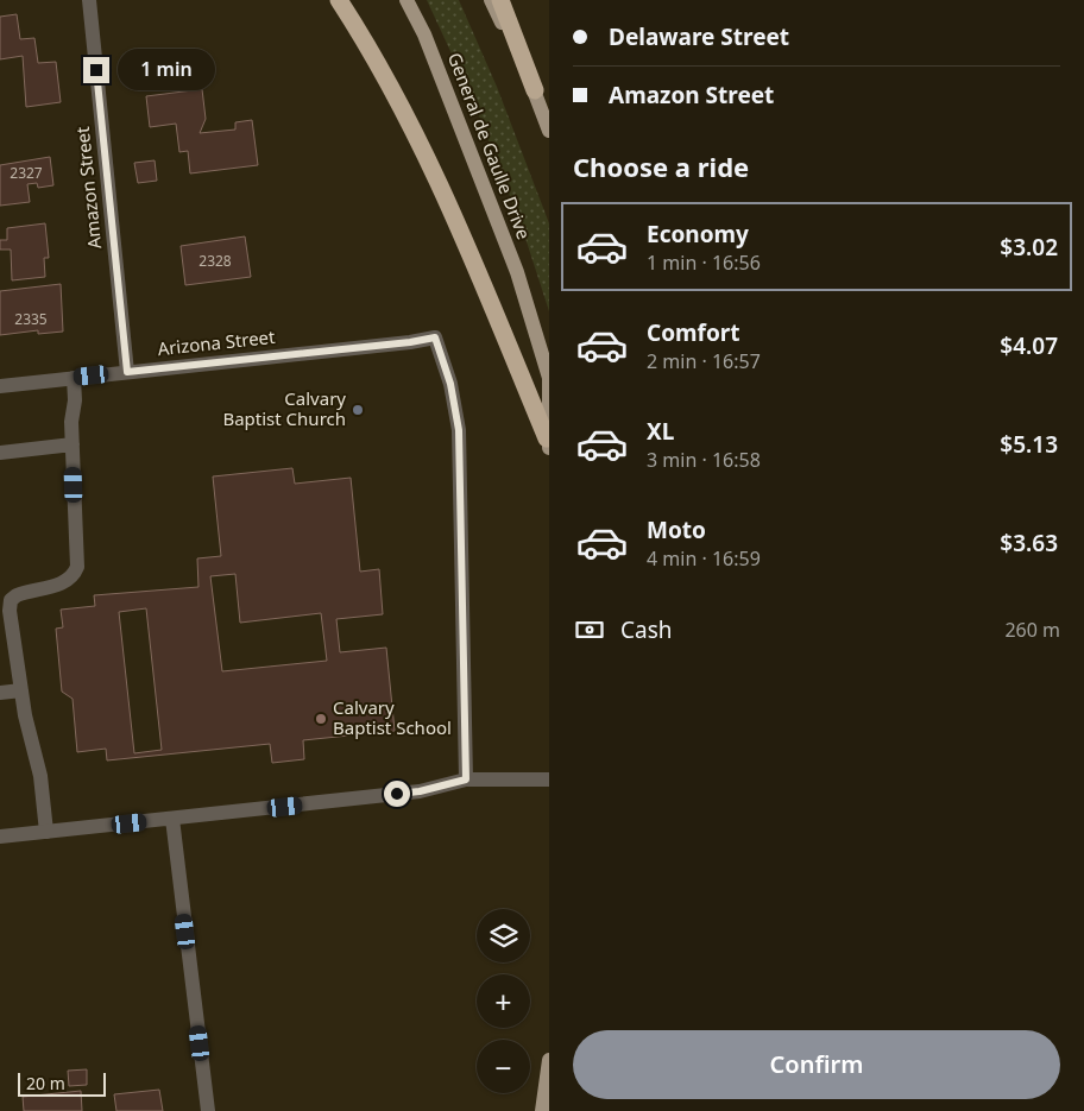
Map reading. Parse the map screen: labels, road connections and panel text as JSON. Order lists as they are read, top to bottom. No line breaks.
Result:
{"streets":{"main road":["General de Gaulle Drive"],"street":["Amazon Street","Arizona Street"]},"crossings":[["Amazon Street","Arizona Street"]],"places":["Calvary Baptist Church","Calvary Baptist School"],"house_numbers":["2327","2328","2335"],"scale_bar":"20 m","page":{"banner":["Delaware Street","Amazon Street"],"bubble":"1 min","heading":"Choose a ride","list":[{"name":"Economy","note":"1 min · 16:56","value":"$3.02"},{"name":"Comfort","note":"2 min · 16:57","value":"$4.07"},{"name":"XL","note":"3 min · 16:58","value":"$5.13"},{"name":"Moto","note":"4 min · 16:59","value":"$3.63"}],"pay":["Cash","260 m"],"map_buttons":["+","−"],"buttons":"Confirm","scale":"20 m"}}
